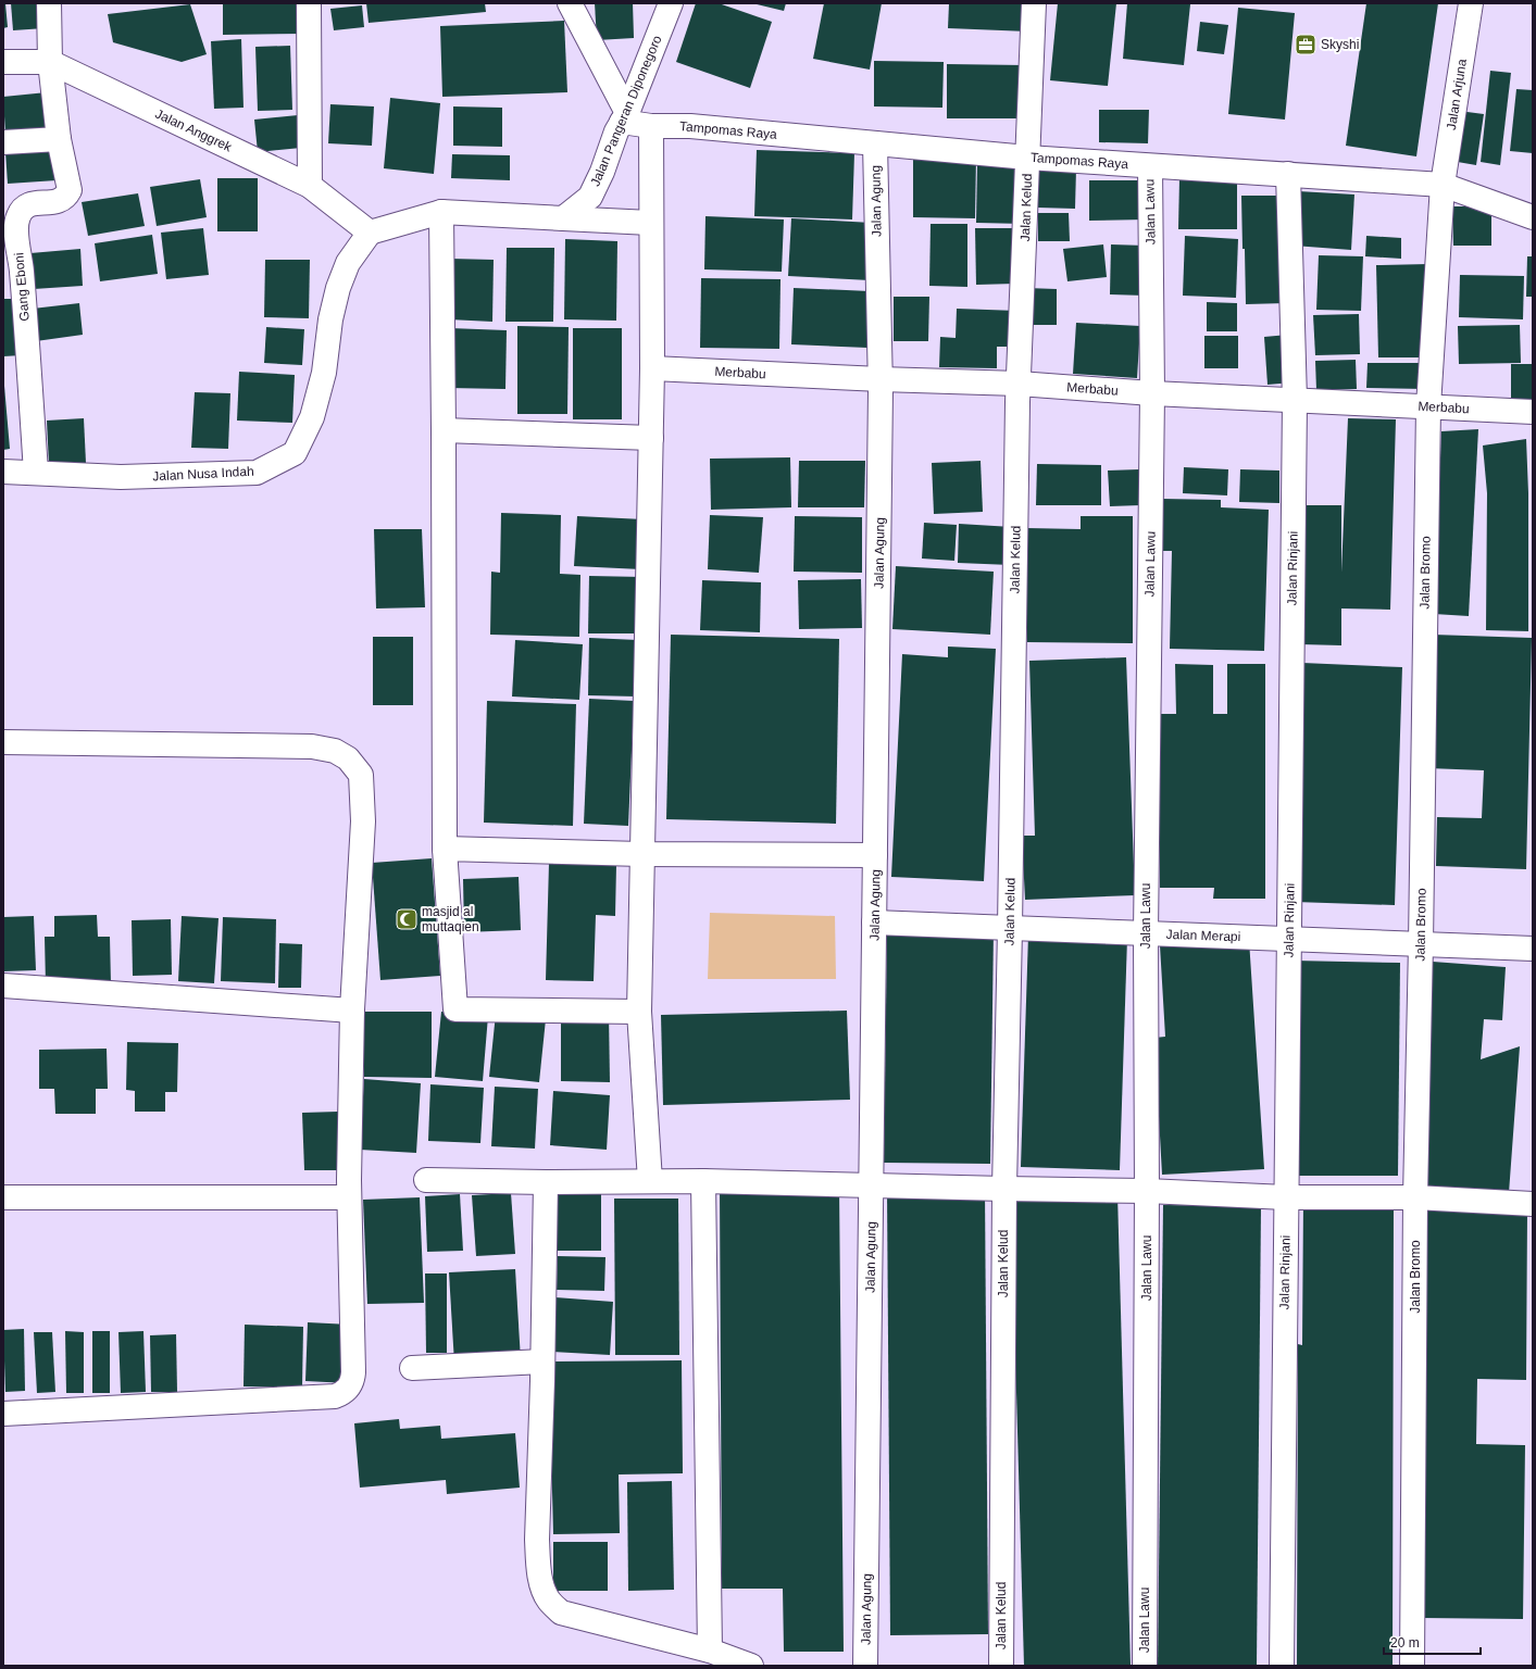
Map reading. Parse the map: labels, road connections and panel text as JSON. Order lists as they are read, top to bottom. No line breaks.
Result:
{"streets":{"street":["Jalan Arjuna","Jalan Pangeran Diponegoro","Jalan Anggrek","Tampomas Raya","Jalan Agung","Jalan Kelud","Jalan Lawu","Gang Eboni","Merbabu","Jalan Nusa Indah","Jalan Rinjani","Jalan Bromo","Jalan Merapi"]},"crossings":[["Jalan Arjuna","Tampomas Raya"],["Jalan Arjuna","Jalan Bromo"],["Jalan Pangeran Diponegoro","Tampomas Raya"],["Jalan Anggrek","Gang Eboni"],["Jalan Anggrek","Jalan Nusa Indah"],["Tampomas Raya","Jalan Agung"],["Tampomas Raya","Jalan Kelud"],["Tampomas Raya","Jalan Lawu"],["Tampomas Raya","Jalan Rinjani"],["Tampomas Raya","Jalan Bromo"],["Jalan Agung","Merbabu"],["Jalan Agung","Jalan Merapi"],["Jalan Kelud","Merbabu"],["Jalan Kelud","Jalan Merapi"],["Jalan Lawu","Merbabu"],["Jalan Lawu","Jalan Merapi"],["Gang Eboni","Jalan Nusa Indah"],["Merbabu","Jalan Rinjani"],["Merbabu","Jalan Bromo"],["Jalan Rinjani","Jalan Merapi"],["Jalan Bromo","Jalan Merapi"]],"places":{"office":["Skyshi"],"mosque":["masjid al muttaqien"]},"scale_bar":"20 m"}
